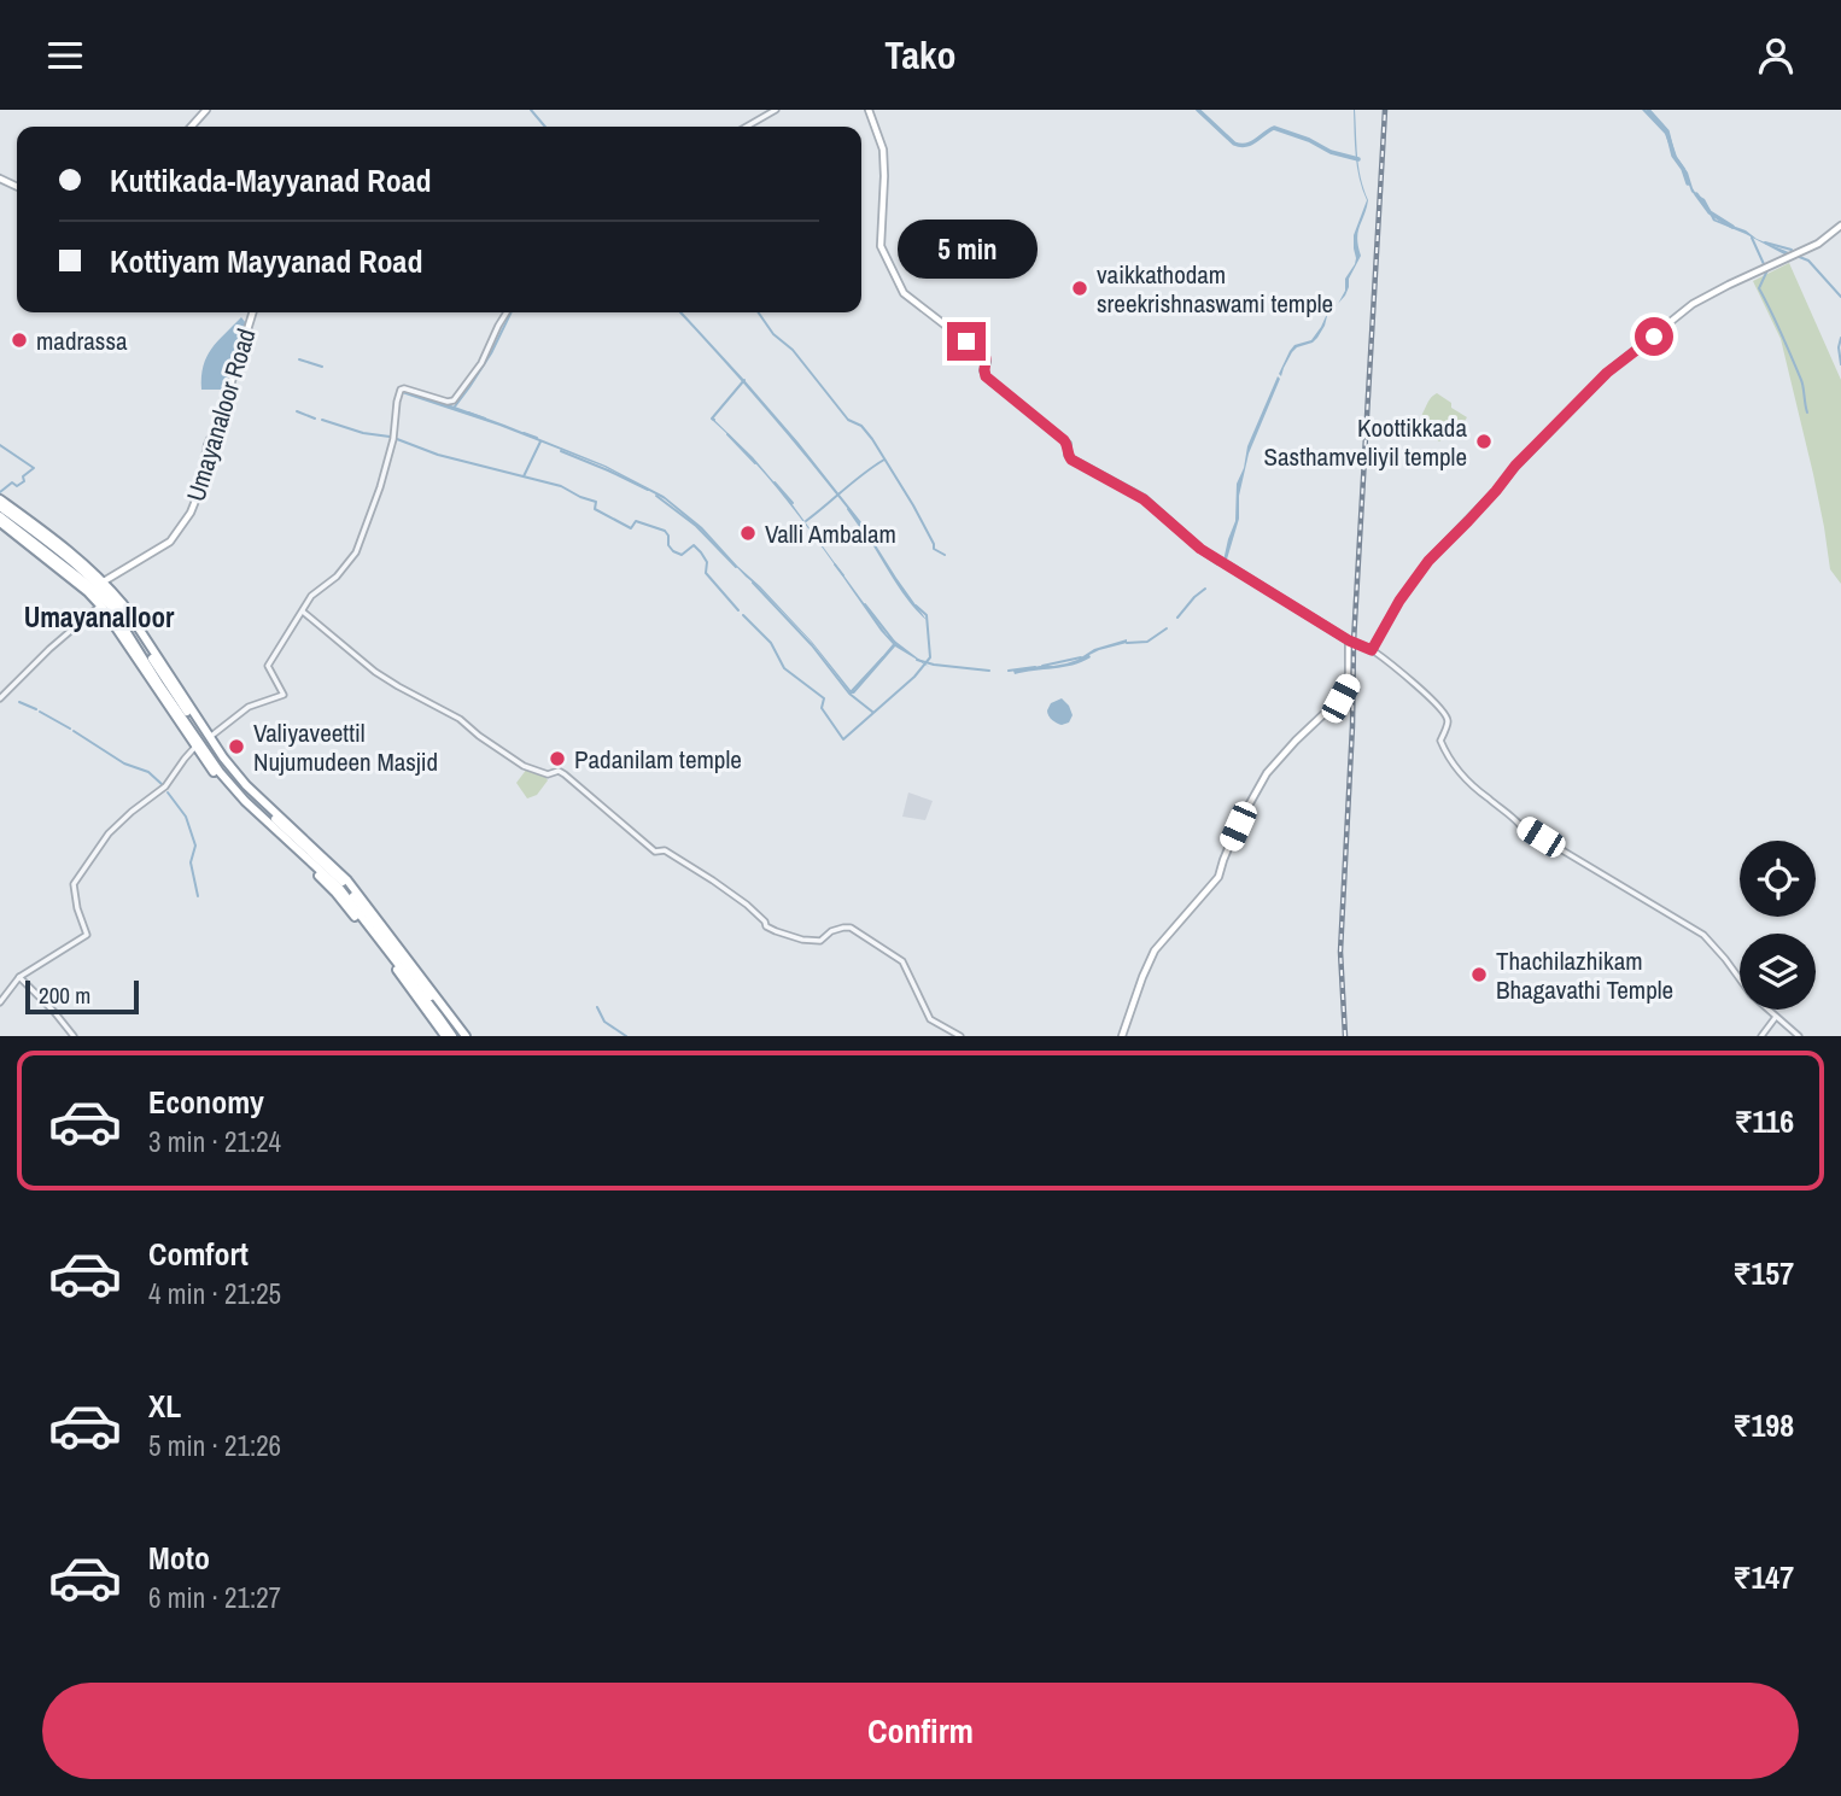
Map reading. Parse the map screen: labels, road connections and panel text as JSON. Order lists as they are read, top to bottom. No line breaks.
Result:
{"streets":{"main road":["Umayanaloor Road"]},"districts":["Umayanalloor"],"places":["vaikkathodam sreekrishnaswami temple","madrassa","Koottikkada Sasthamveliyil temple","Valli Ambalam","Valiyaveettil Nujumudeen Masjid","Padanilam temple","Thachilazhikam Bhagavathi Temple"],"scale_bar":"200 m","page":{"header":"Tako","banner":["Kuttikada-Mayyanad Road","Kottiyam Mayyanad Road"],"bubble":"5 min","scale":"200 m","list":[{"name":"Economy","note":"3 min · 21:24","value":"₹116"},{"name":"Comfort","note":"4 min · 21:25","value":"₹157"},{"name":"XL","note":"5 min · 21:26","value":"₹198"},{"name":"Moto","note":"6 min · 21:27","value":"₹147"}],"buttons":"Confirm"}}
